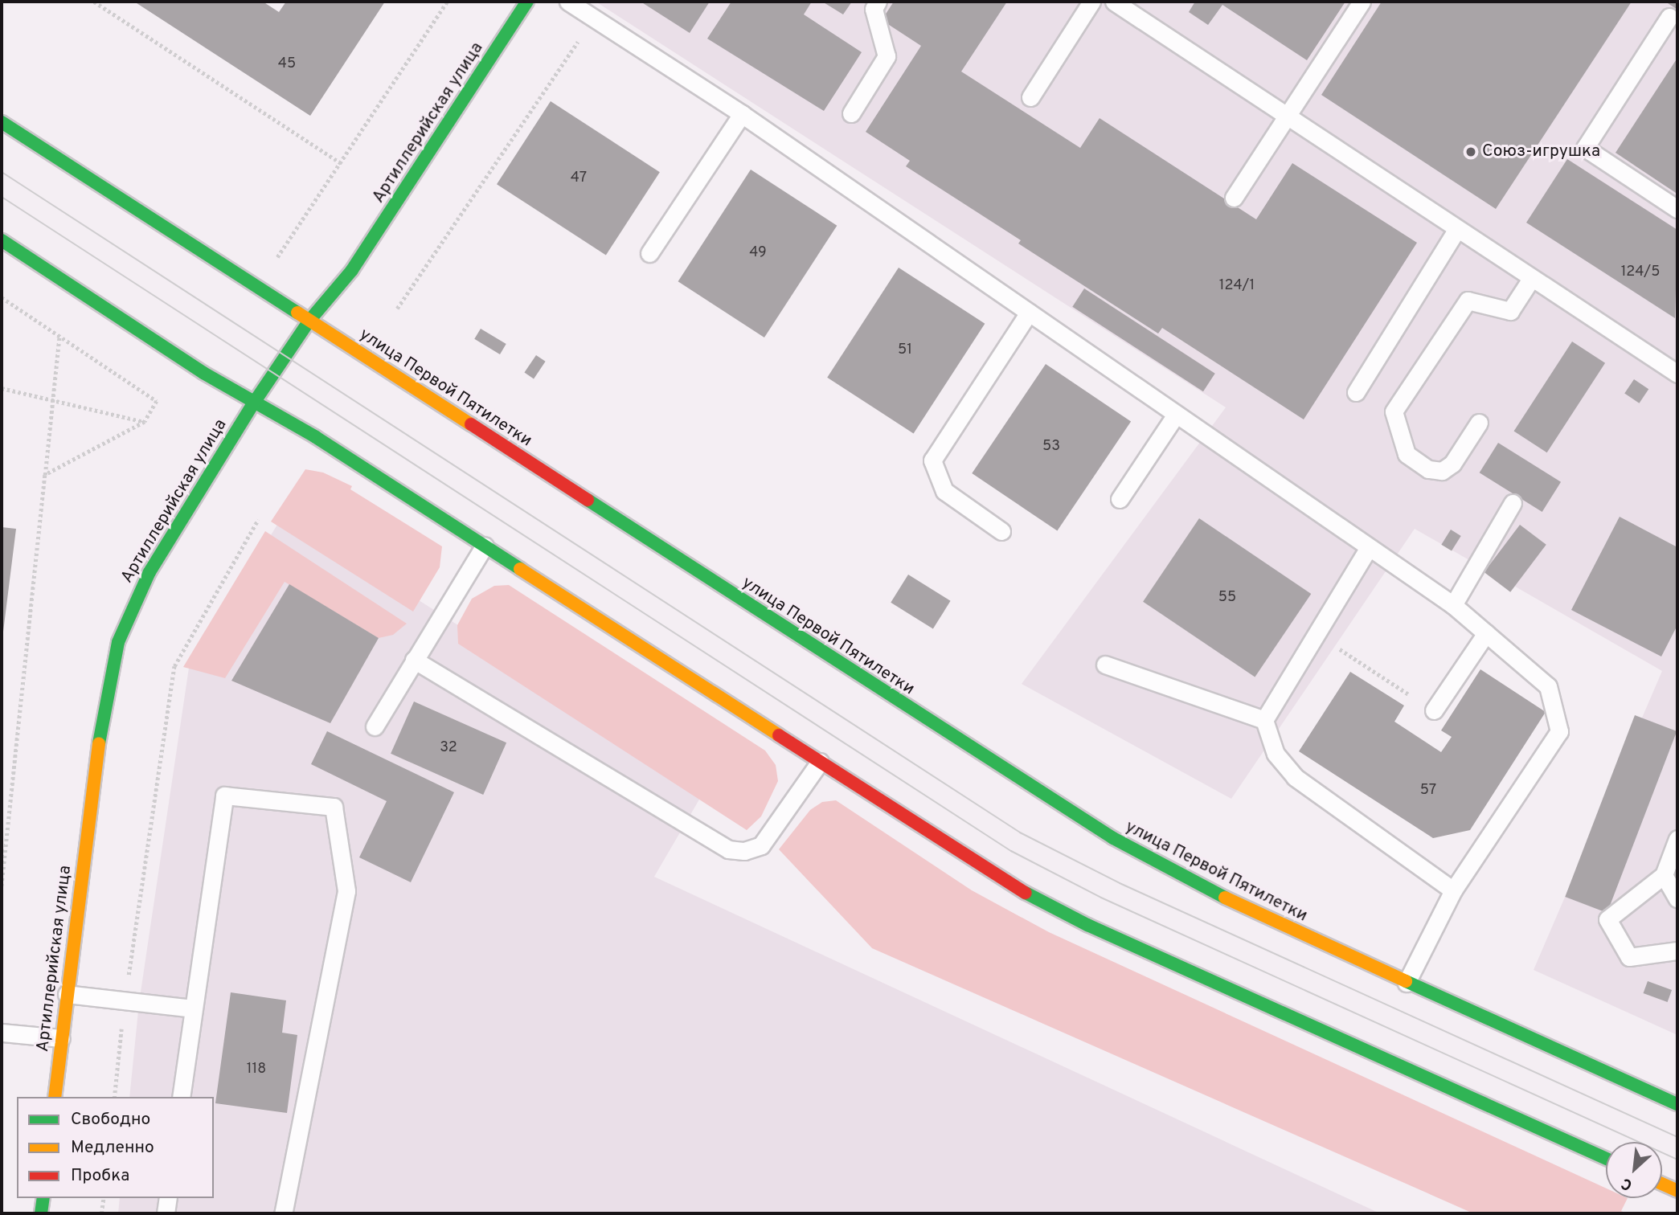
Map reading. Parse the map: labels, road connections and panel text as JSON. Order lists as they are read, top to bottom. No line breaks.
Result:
{"streets":{"main road":["Артиллерийская улица","улица Первой Пятилетки"]},"crossings":[["Артиллерийская улица","улица Первой Пятилетки"]],"places":["Союз-игрушка"],"house_numbers":["45","47","49","124/5","124/1","51","53","55","32","57","118"],"legend":["Свободно","Медленно","Пробка"],"north":"bottom left"}
